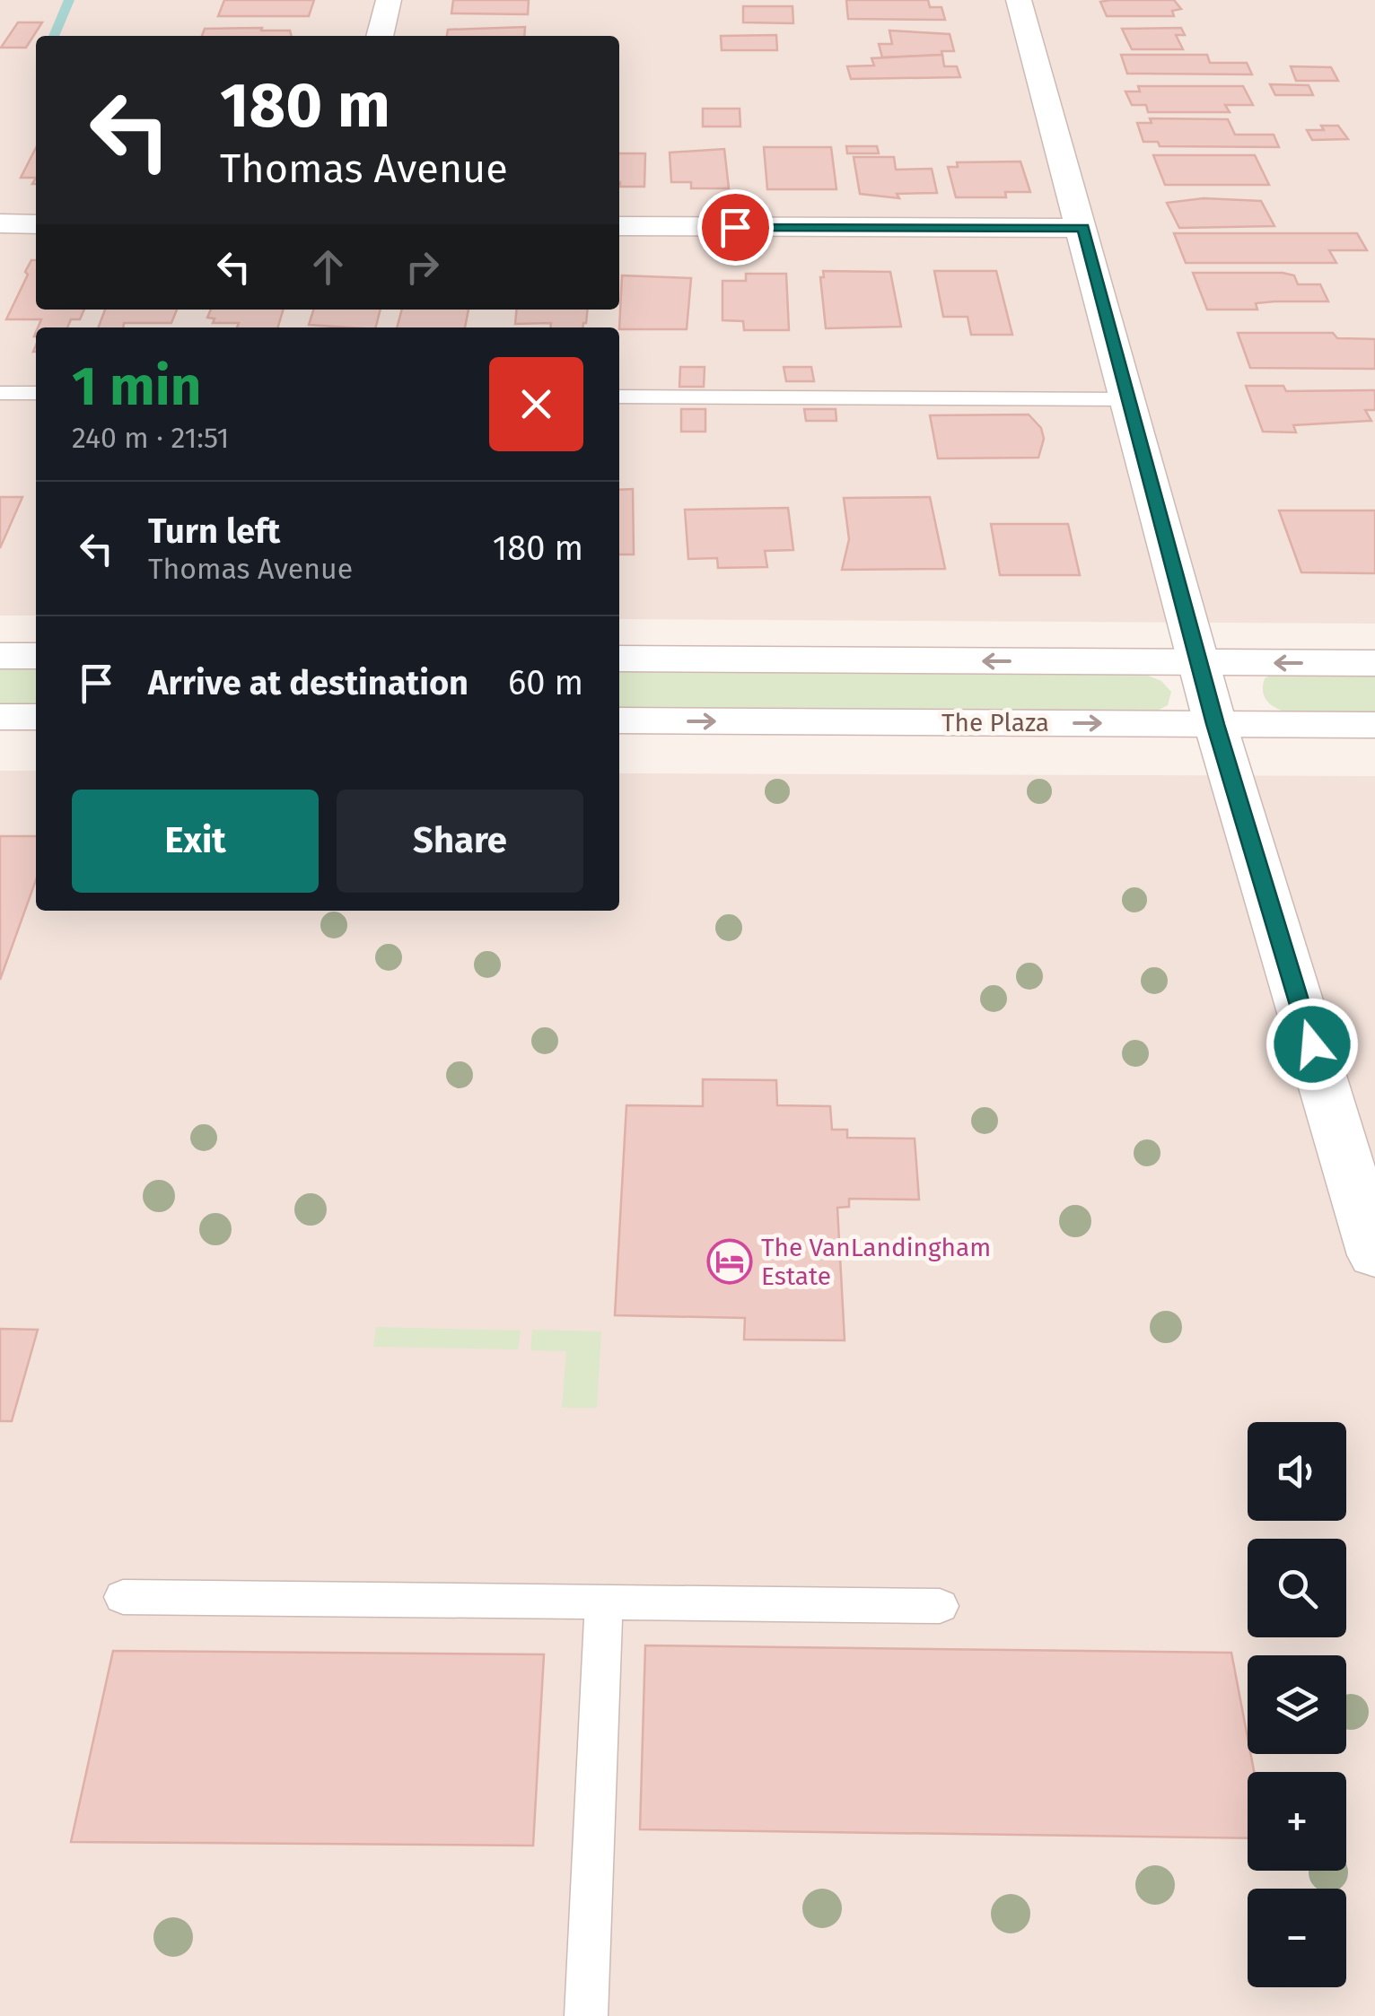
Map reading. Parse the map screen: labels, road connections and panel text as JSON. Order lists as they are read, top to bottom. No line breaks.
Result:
{"streets":{"street":["The Plaza"]},"places":{"hotel":["The VanLandingham Estate"]},"page":{"turn":["180 m","Thomas Avenue"],"heading":["1 min","240 m · 21:51"],"list":[{"name":"Turn left","note":"Thomas Avenue","value":"180 m"},{"name":"Arrive at destination","value":"60 m"}],"buttons":["Exit","Share"],"map_buttons":["+","−"]}}
